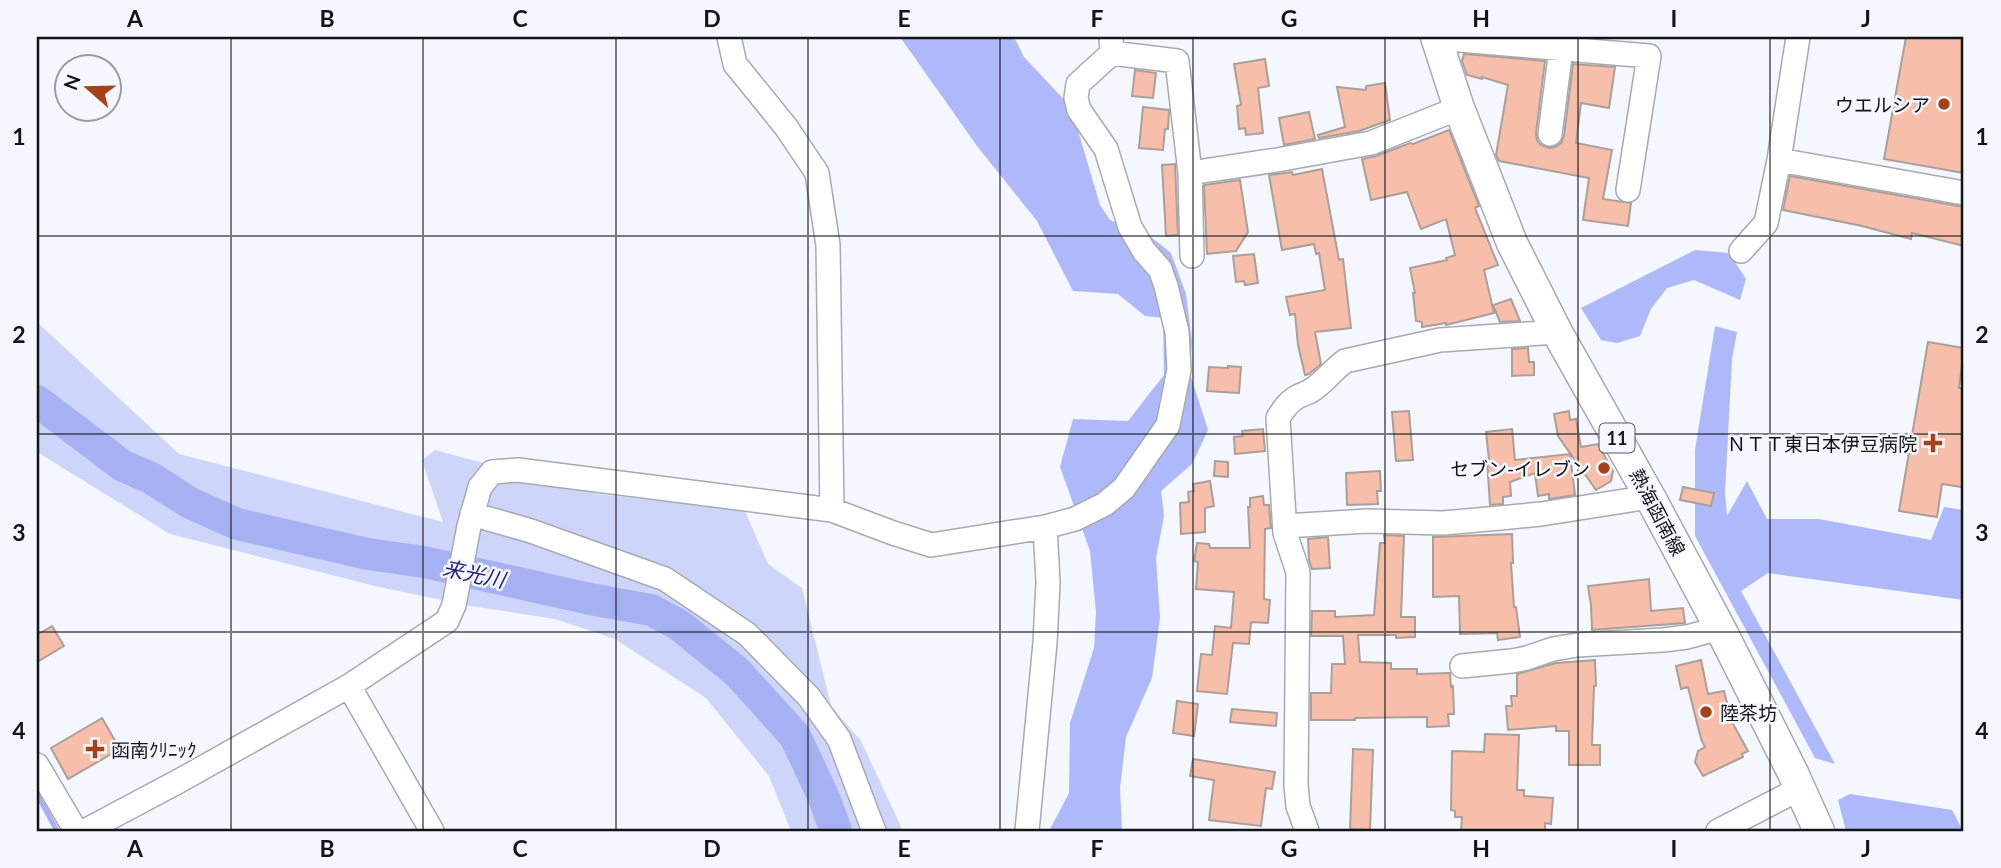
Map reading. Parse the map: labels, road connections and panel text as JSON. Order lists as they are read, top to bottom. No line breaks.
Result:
{"streets":{"main road":["11","熱海函南線"]},"water":["来光川"],"places":{"other":["ウエルシア","セブン-イレブン","陸茶坊"],"health":["ＮＴＴ東日本伊豆病院","函南ｸﾘﾆｯｸ"]},"north":"left","grid":{"columns":["A","B","C","D","E","F","G","H","I","J"],"rows":["1","2","3","4"]}}
